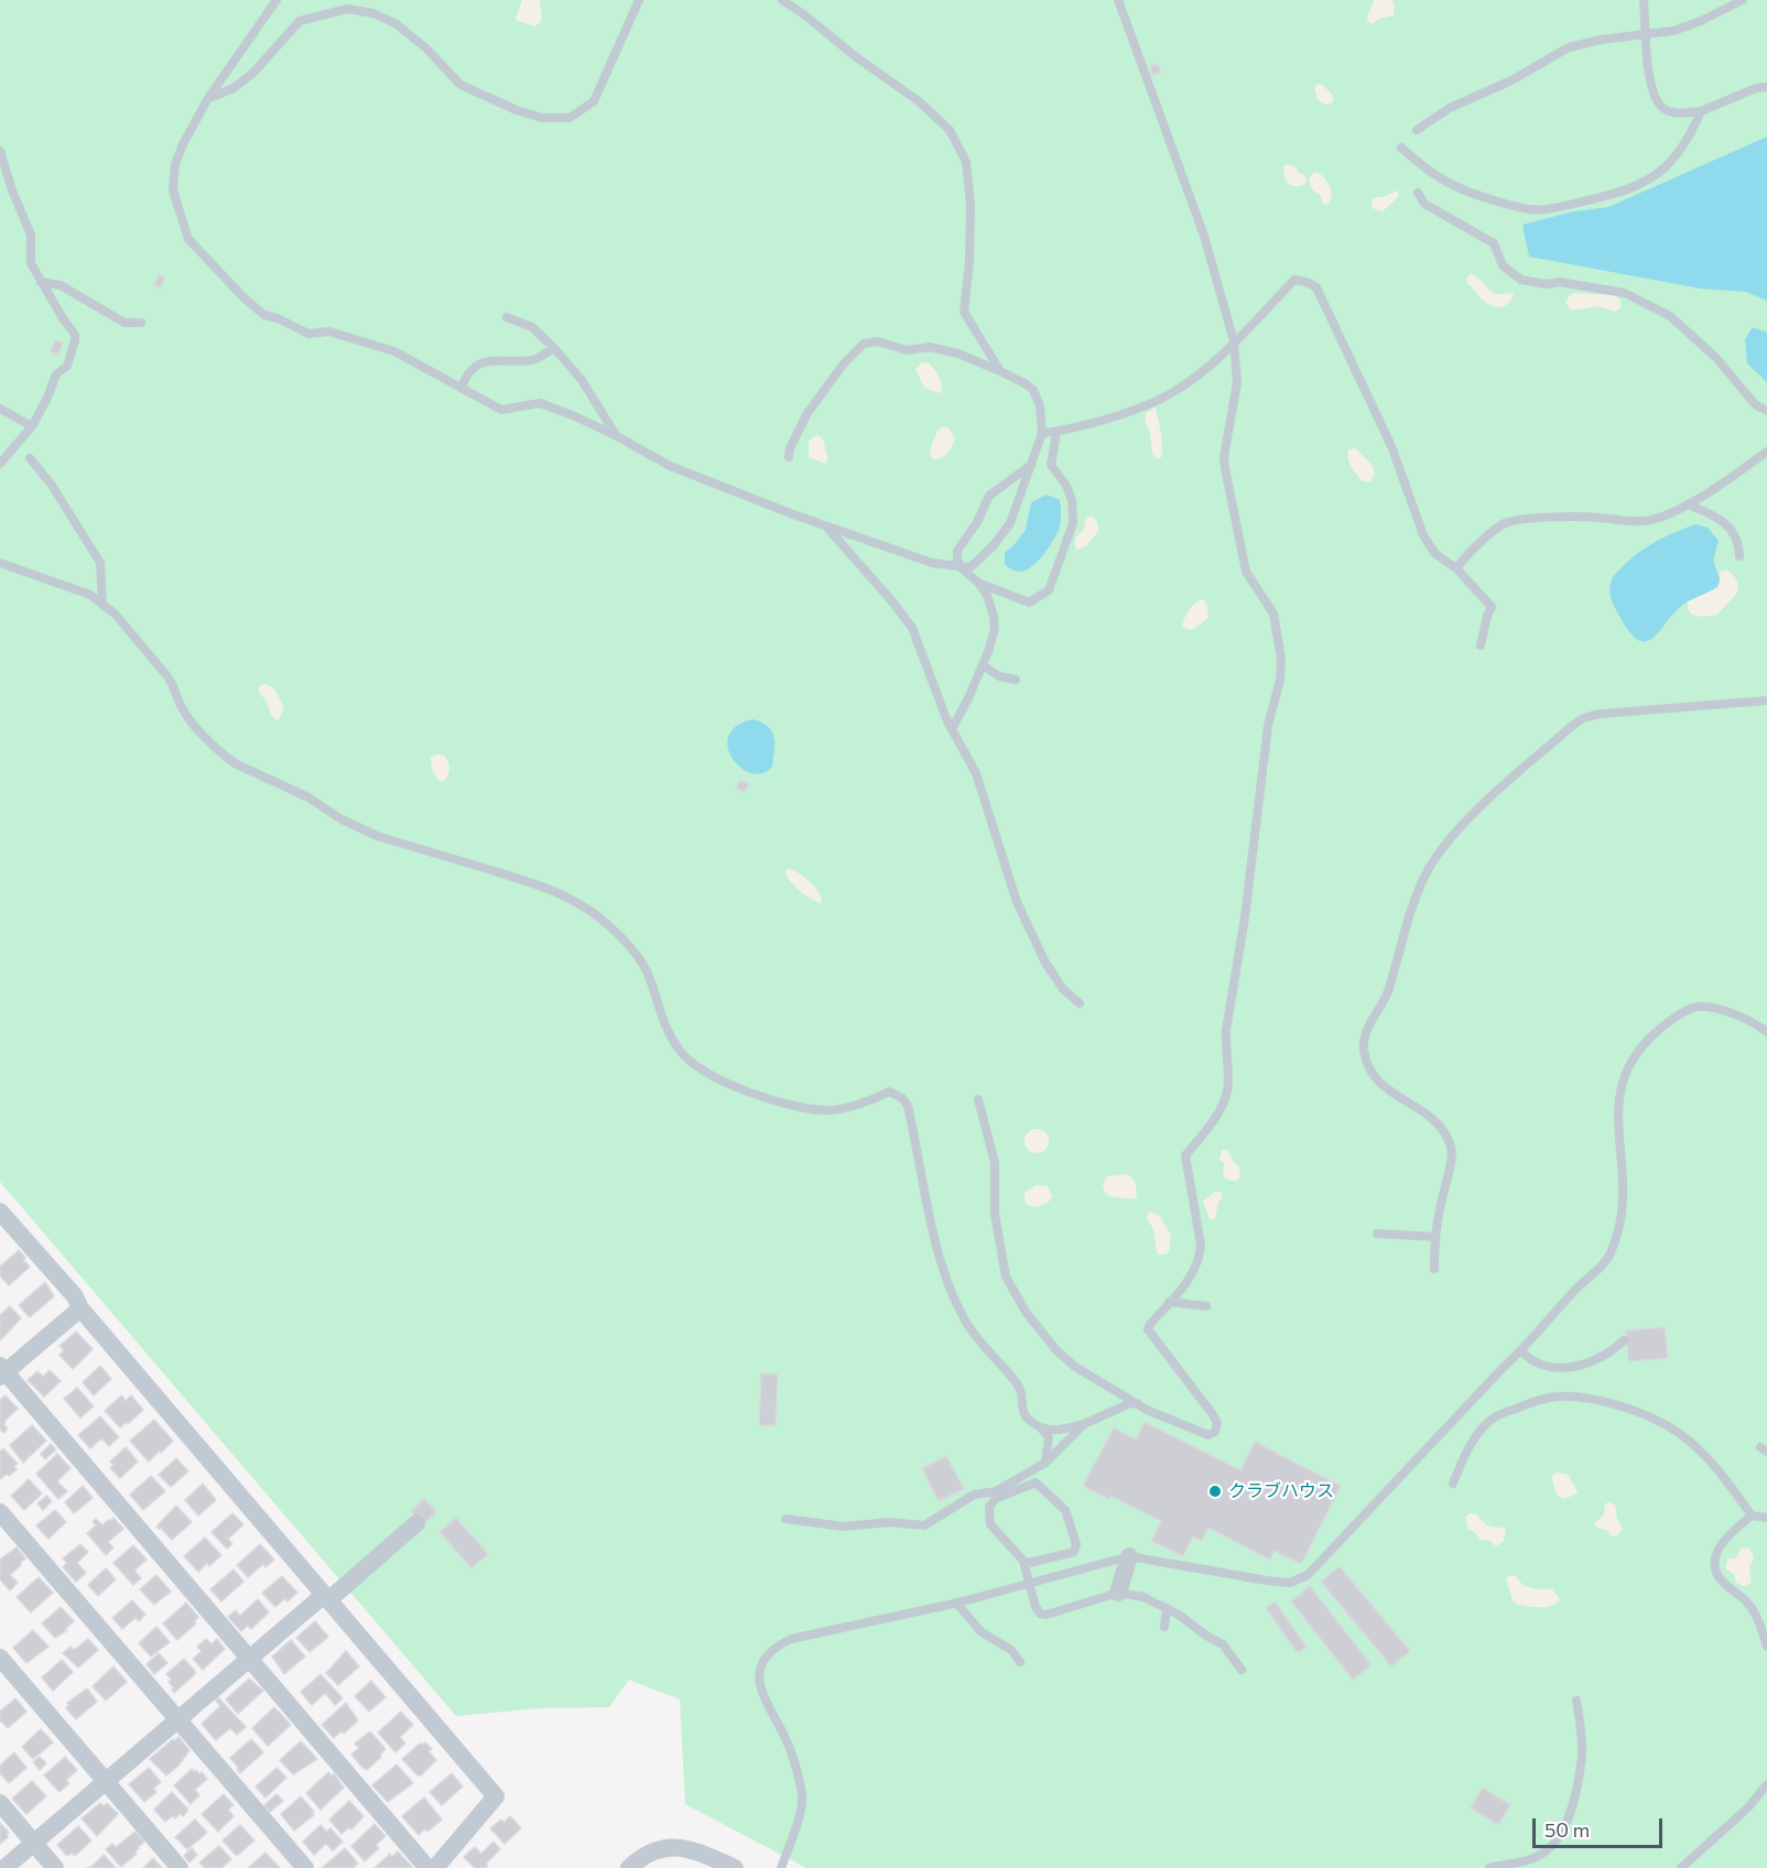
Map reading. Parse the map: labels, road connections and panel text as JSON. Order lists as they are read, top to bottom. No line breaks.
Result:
{"places":["クラブハウス"],"scale_bar":"50 m"}
